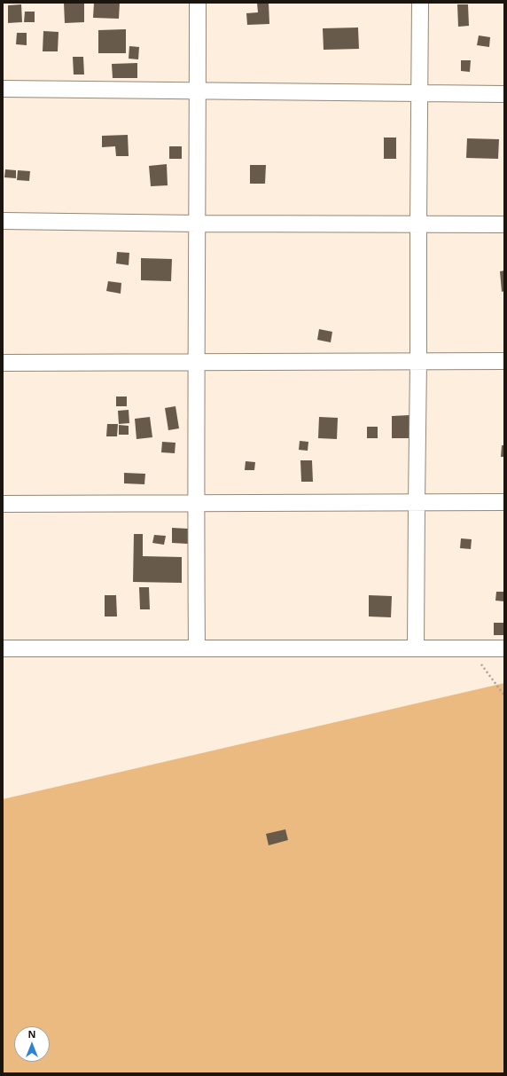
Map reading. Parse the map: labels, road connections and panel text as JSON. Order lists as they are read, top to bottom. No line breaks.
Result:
{"north":"top"}
